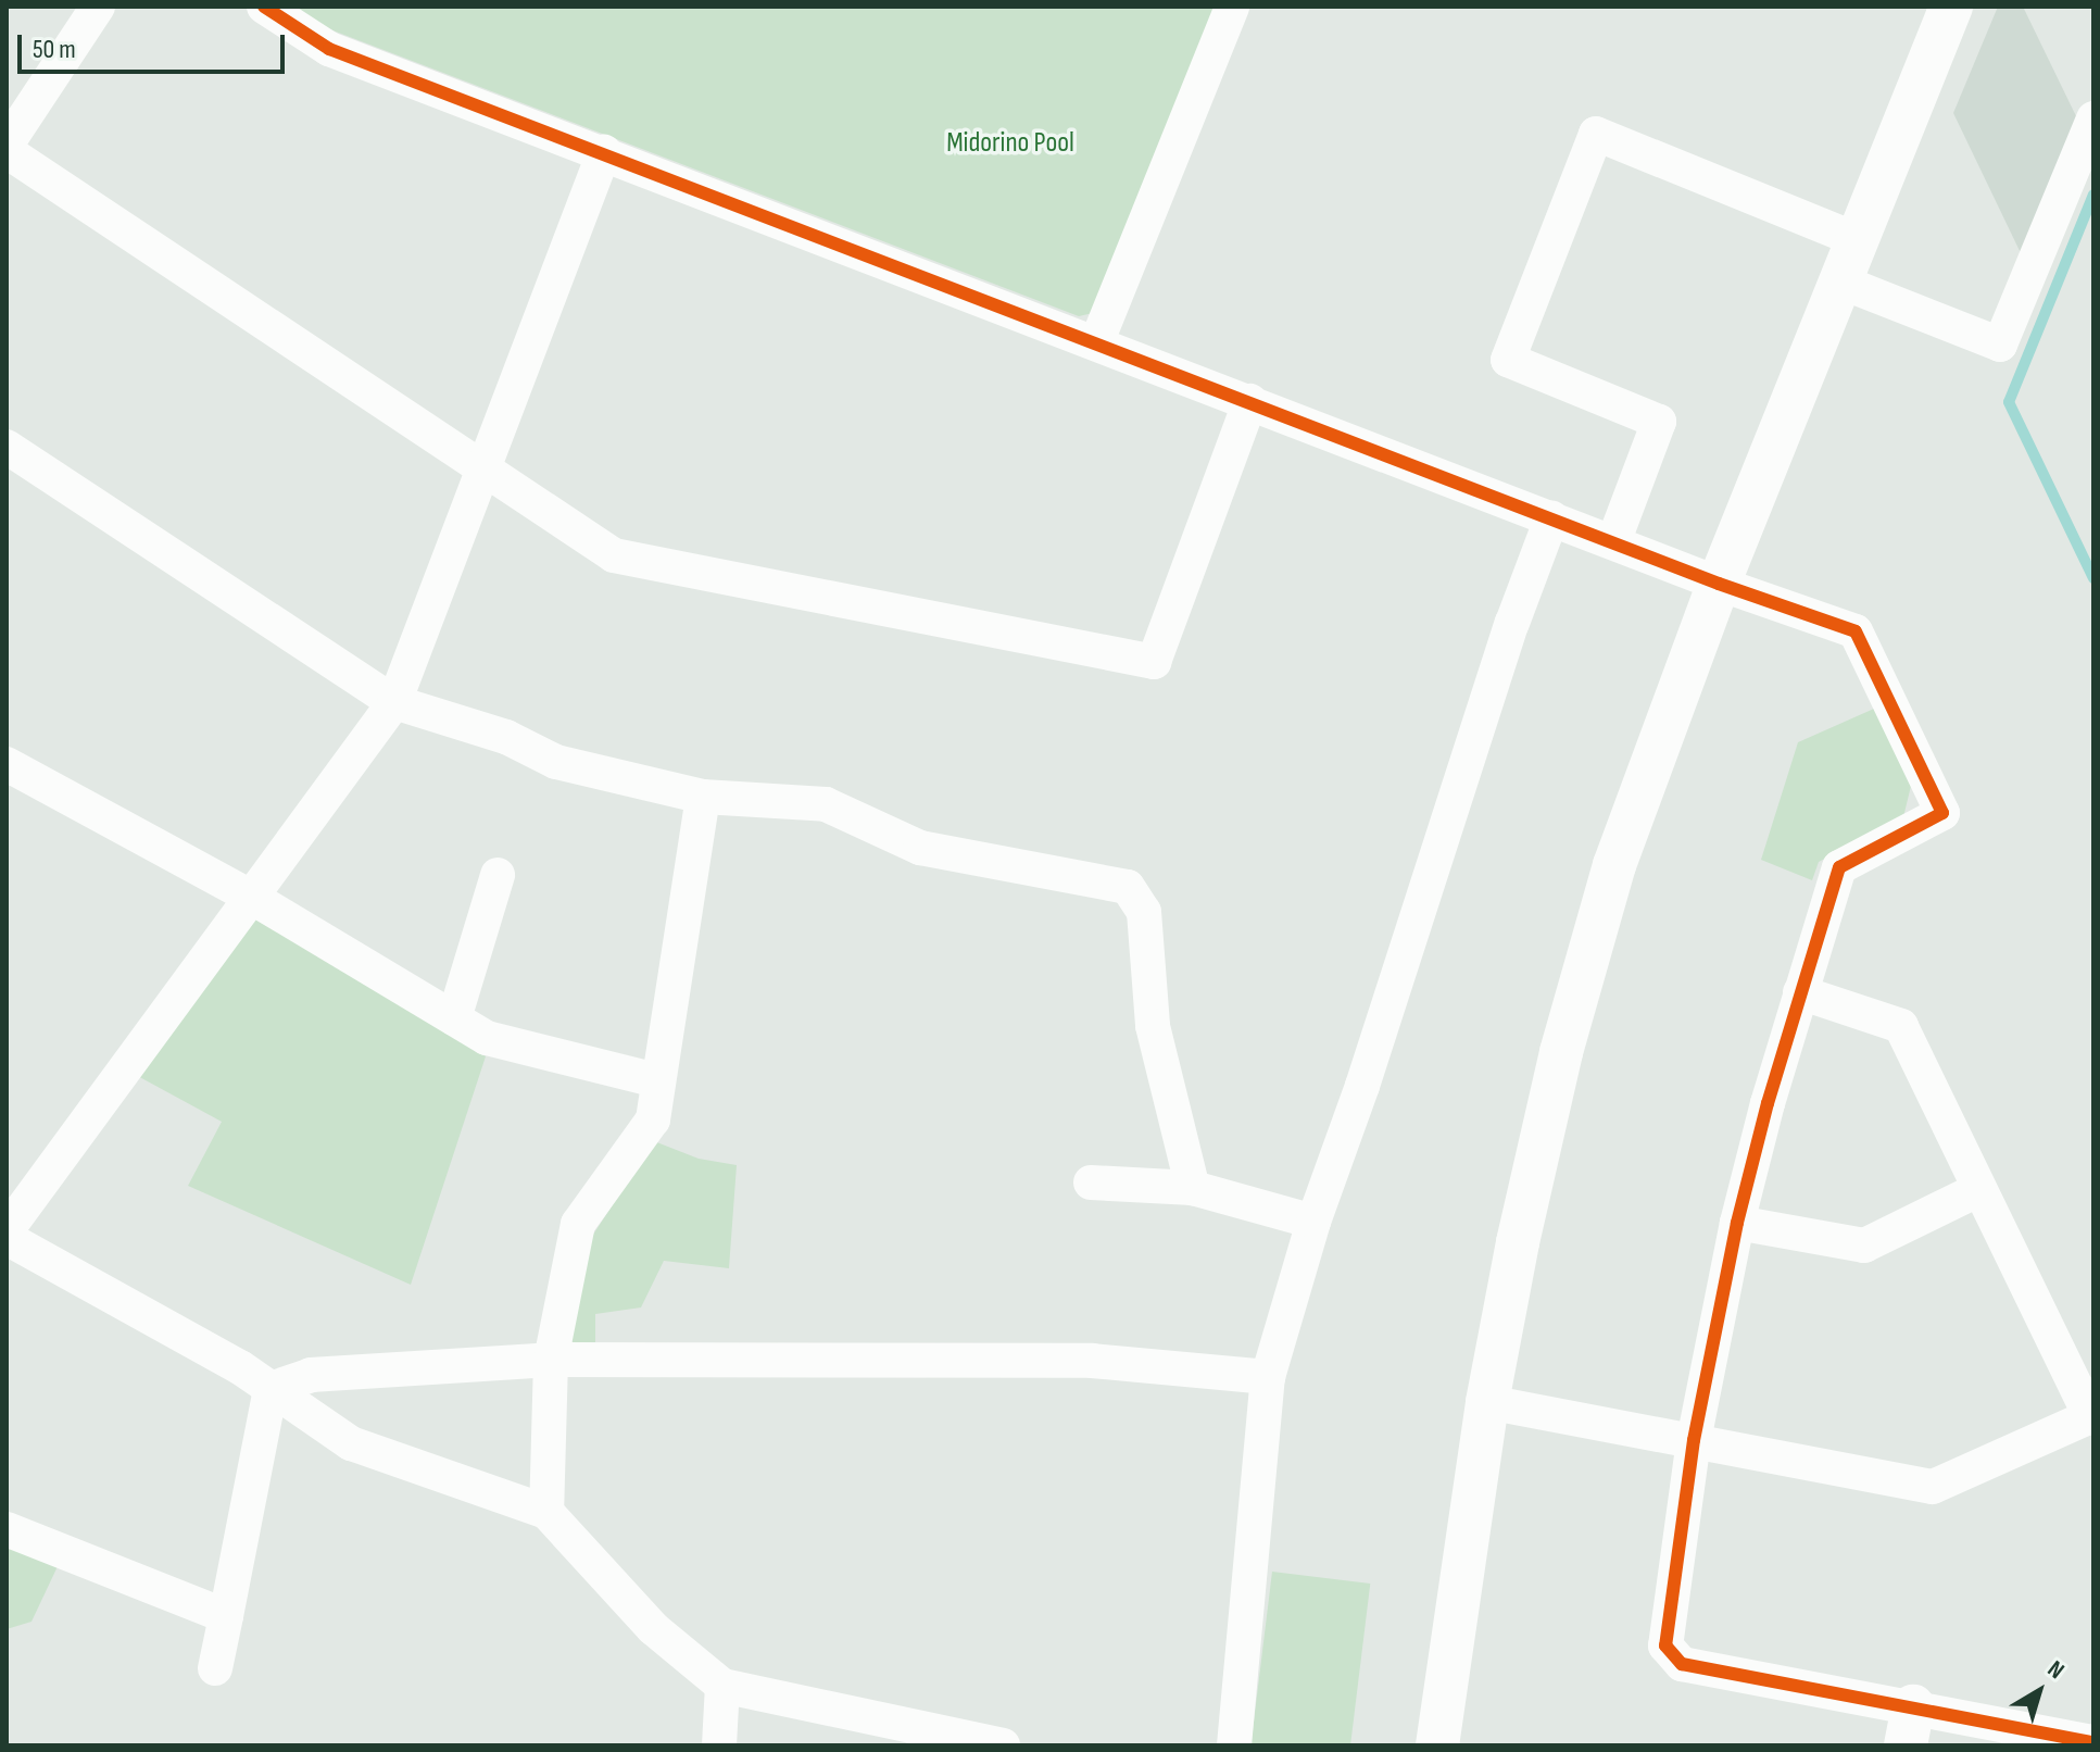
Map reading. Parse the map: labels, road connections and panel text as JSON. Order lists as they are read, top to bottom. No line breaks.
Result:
{"parks":["Midorino Pool"],"scale_bar":"50 m","north":"top right"}
